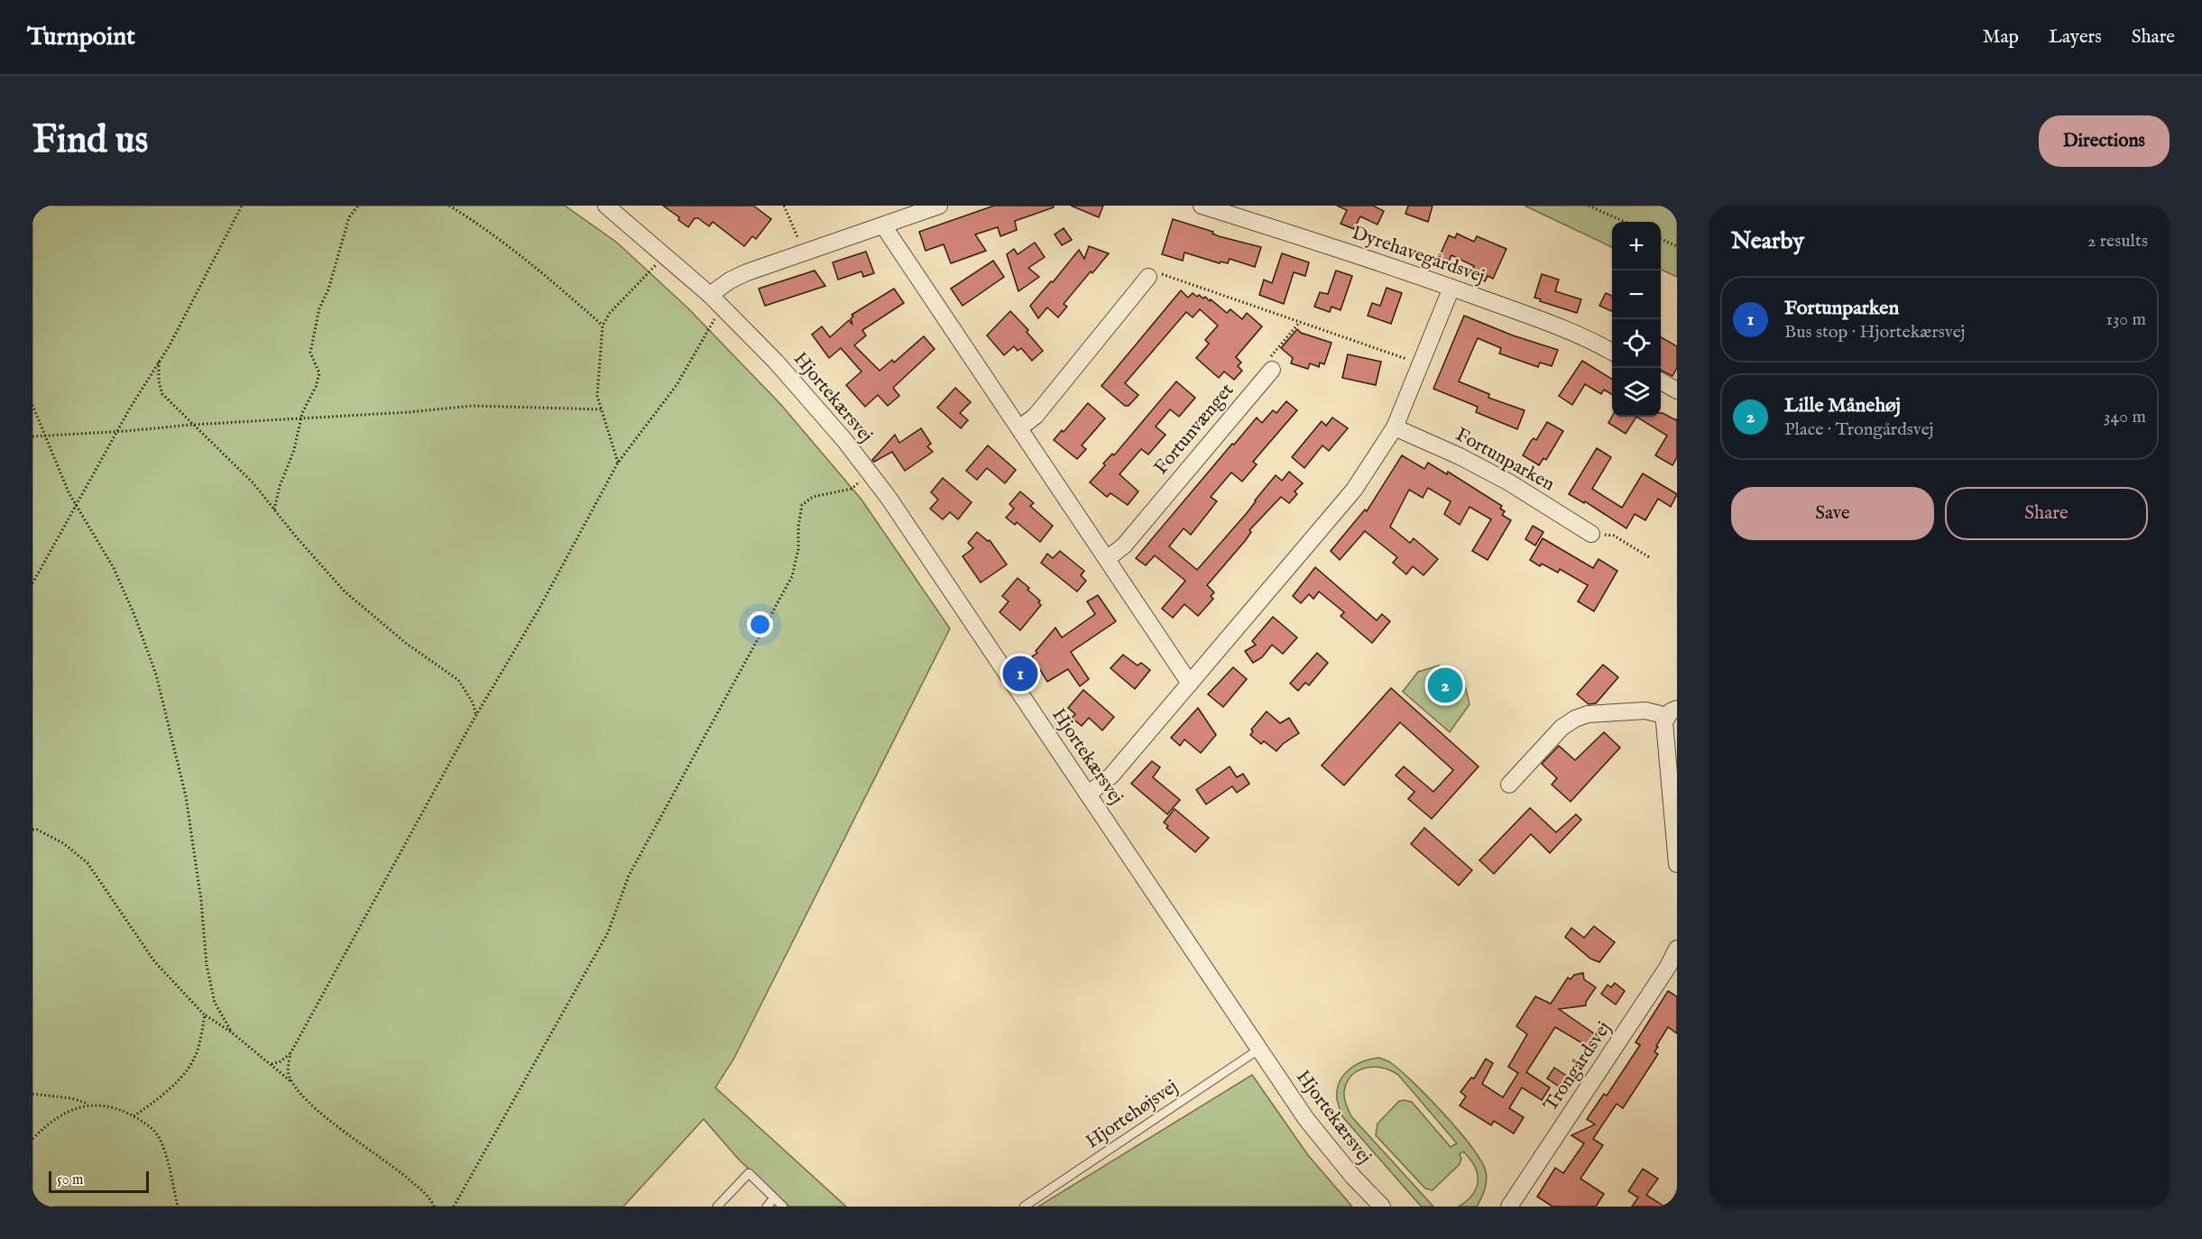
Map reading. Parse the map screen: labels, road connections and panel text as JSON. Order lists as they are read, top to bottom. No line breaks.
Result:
{"streets":{"street":["Dyrehavegårdsvej","Hjortekærsvej","Fortunvænget","Fortunparken","Trongårdsvej"],"lane":["Hjortehøjsvej"]},"crossings":[["Hjortekærsvej","Hjortehøjsvej"]],"scale_bar":"50 m","page":{"header":"Turnpoint","nav":["Map","Layers","Share"],"buttons":["Directions",["Save","Share"]],"title":"Find us","heading":["Nearby","2 results"],"map_buttons":["+","−"],"list":[{"mark":"1","name":"Fortunparken","note":"Bus stop · Hjortekærsvej","value":"130 m"},{"mark":"2","name":"Lille Månehøj","note":"Place · Trongårdsvej","value":"340 m"}],"pins":["1","2"],"scale":"50 m"}}
